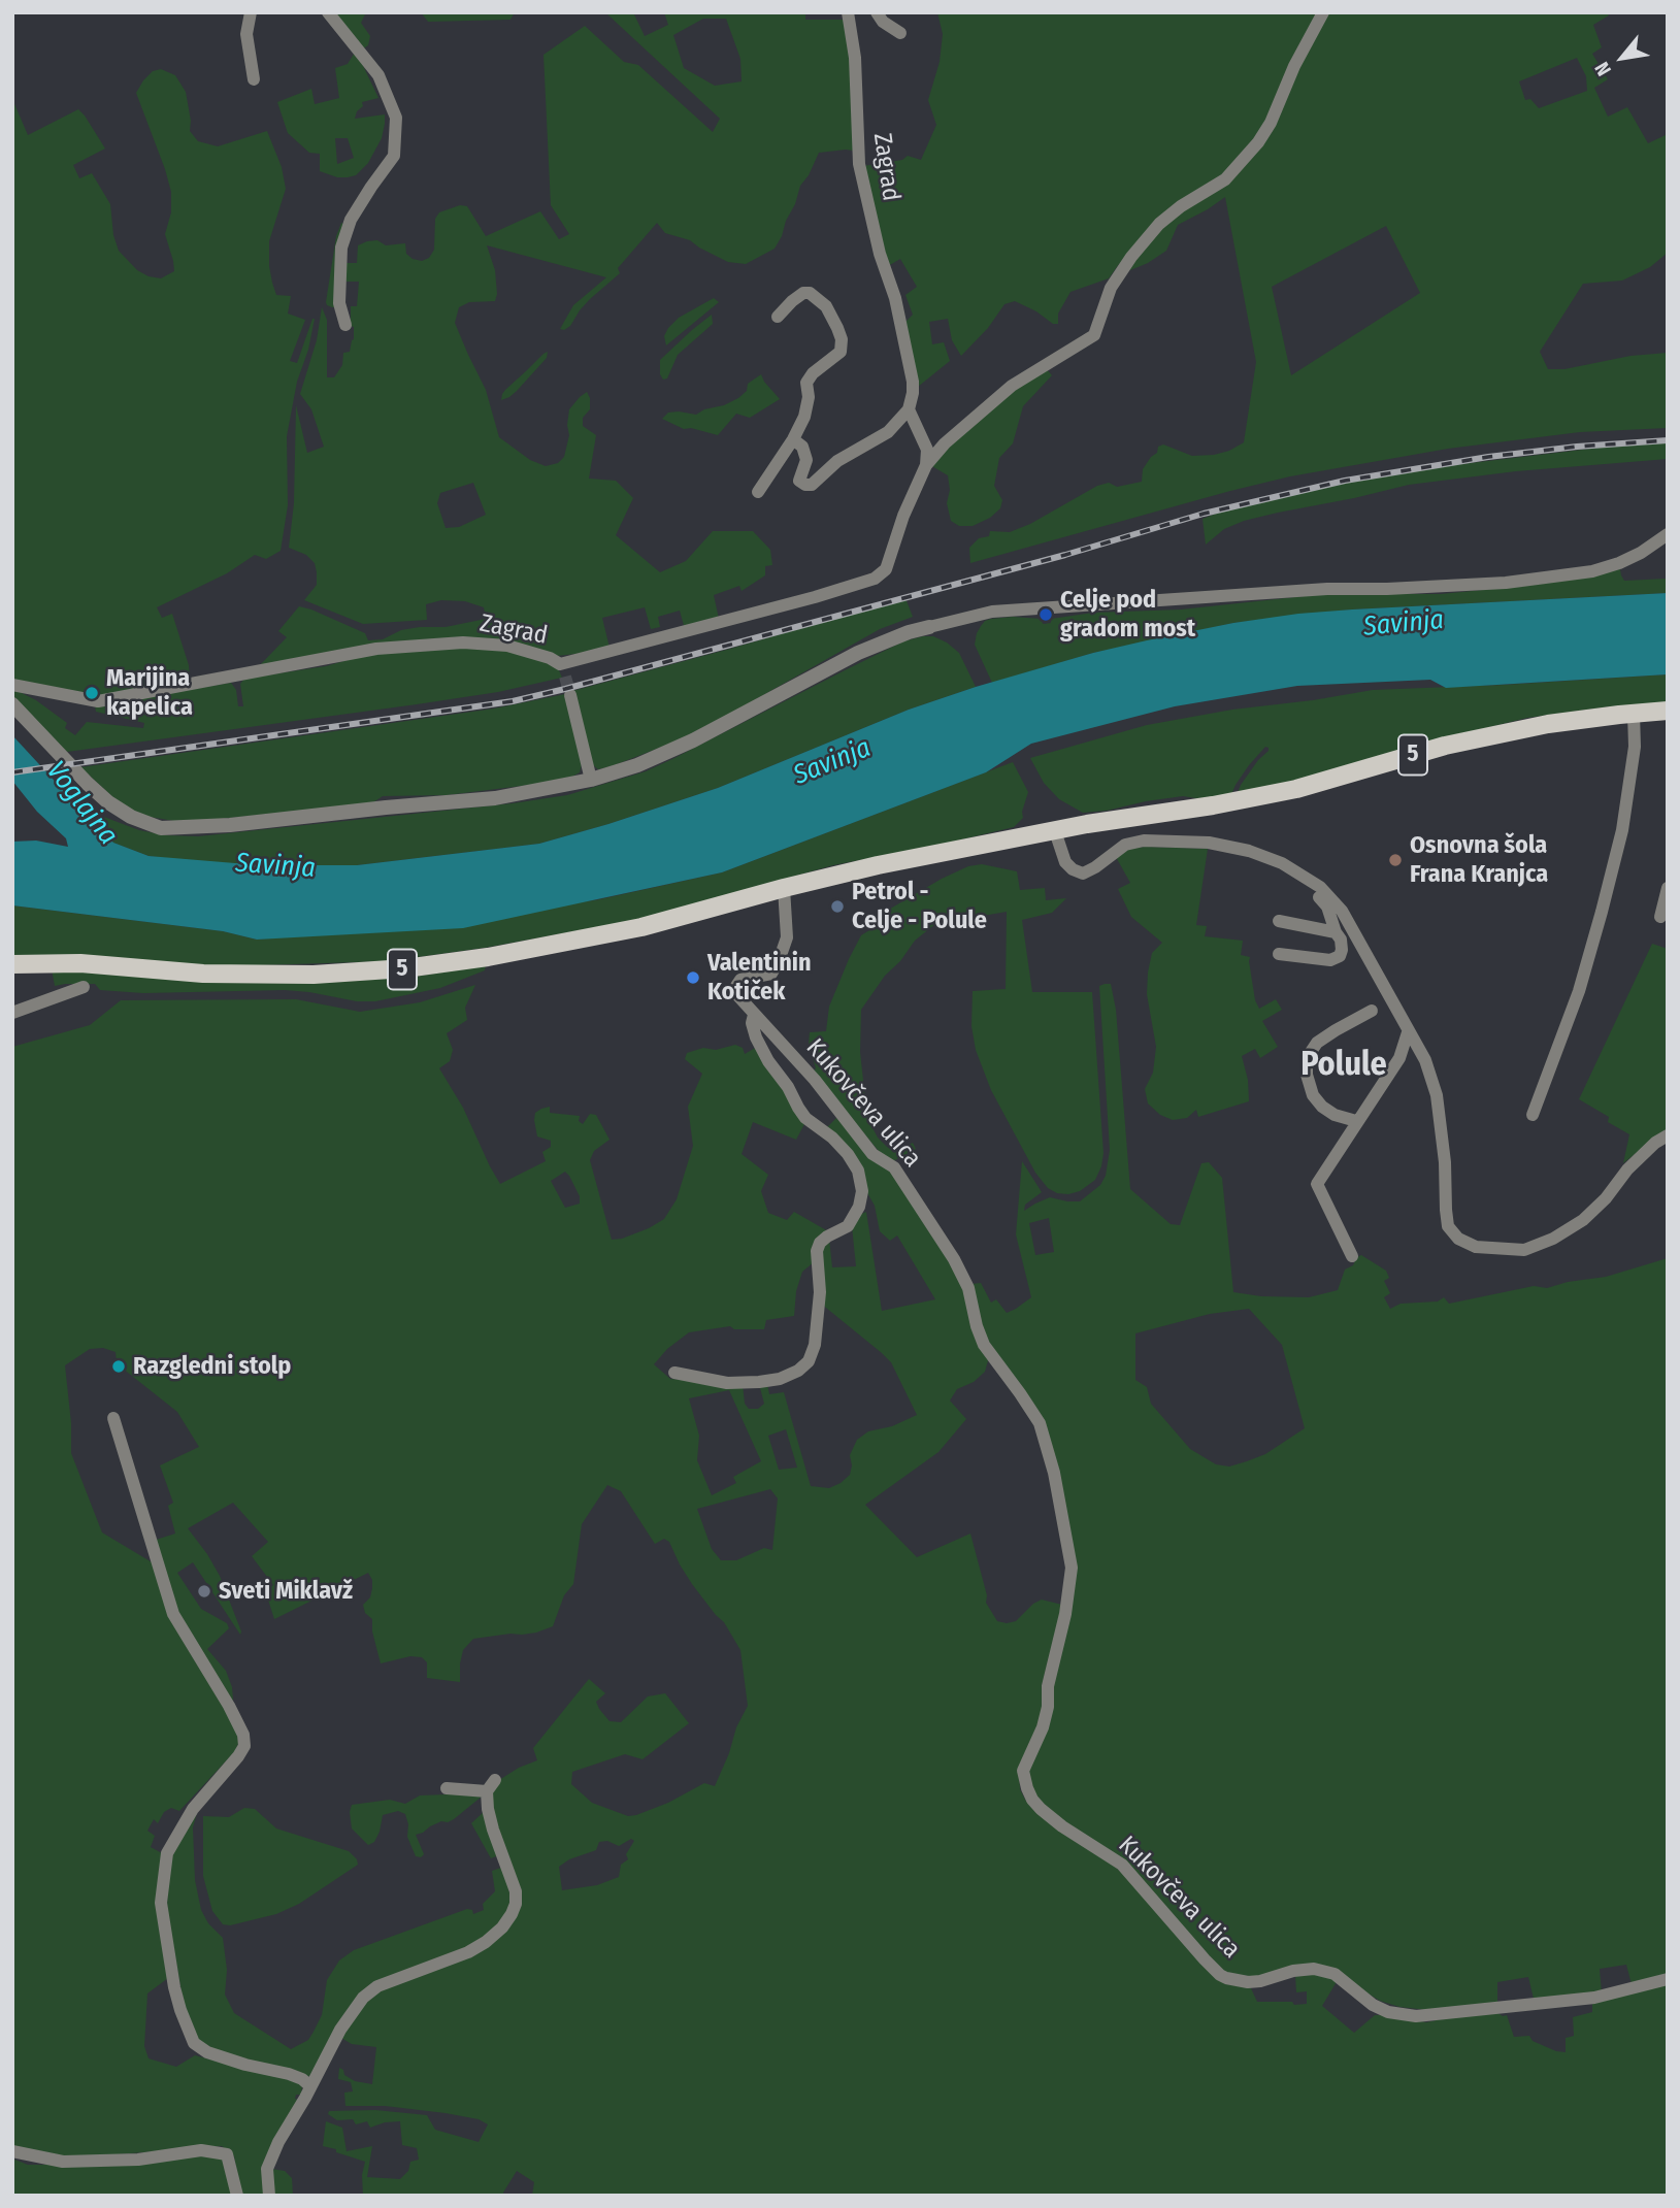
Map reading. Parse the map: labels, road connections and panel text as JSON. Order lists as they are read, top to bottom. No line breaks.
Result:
{"streets":{"main road":["5"],"street":["Zagrad","Kukovčeva ulica"]},"crossings":[["5","Kukovčeva ulica"]],"districts":["Polule"],"water":["Savinja","Voglajna"],"places":["Celje pod gradom most","Marijina kapelica","Osnovna šola Frana Kranjca","Petrol - Celje - Polule","Valentinin Kotiček","Razgledni stolp","Sveti Miklavž"],"north":"bottom left"}
